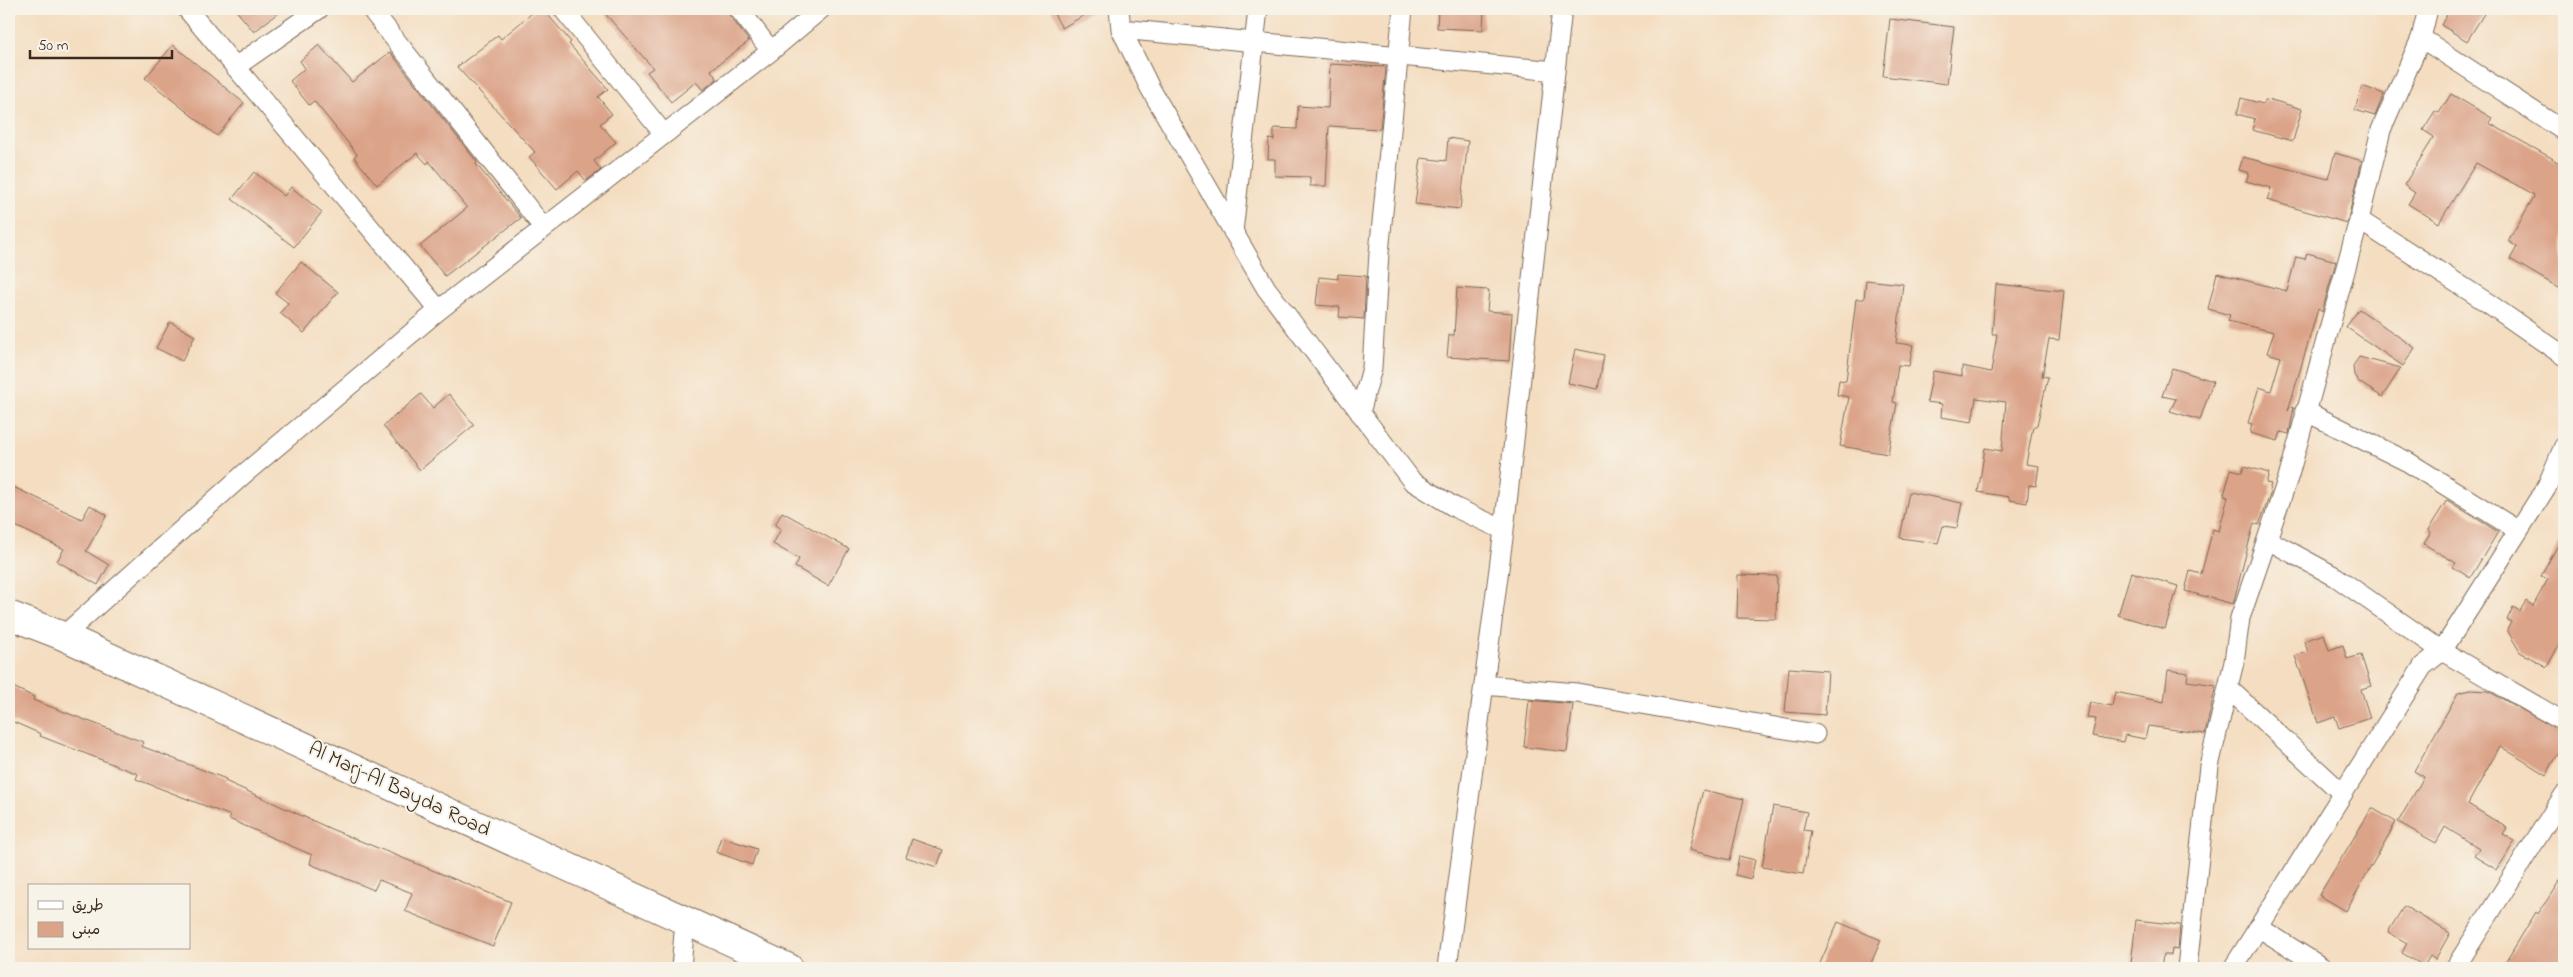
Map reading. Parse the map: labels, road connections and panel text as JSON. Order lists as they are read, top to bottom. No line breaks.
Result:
{"streets":{"highway":["Al Marj-Al Bayda Road"]},"legend":["طريق","مبنى"],"scale_bar":"50 m"}
